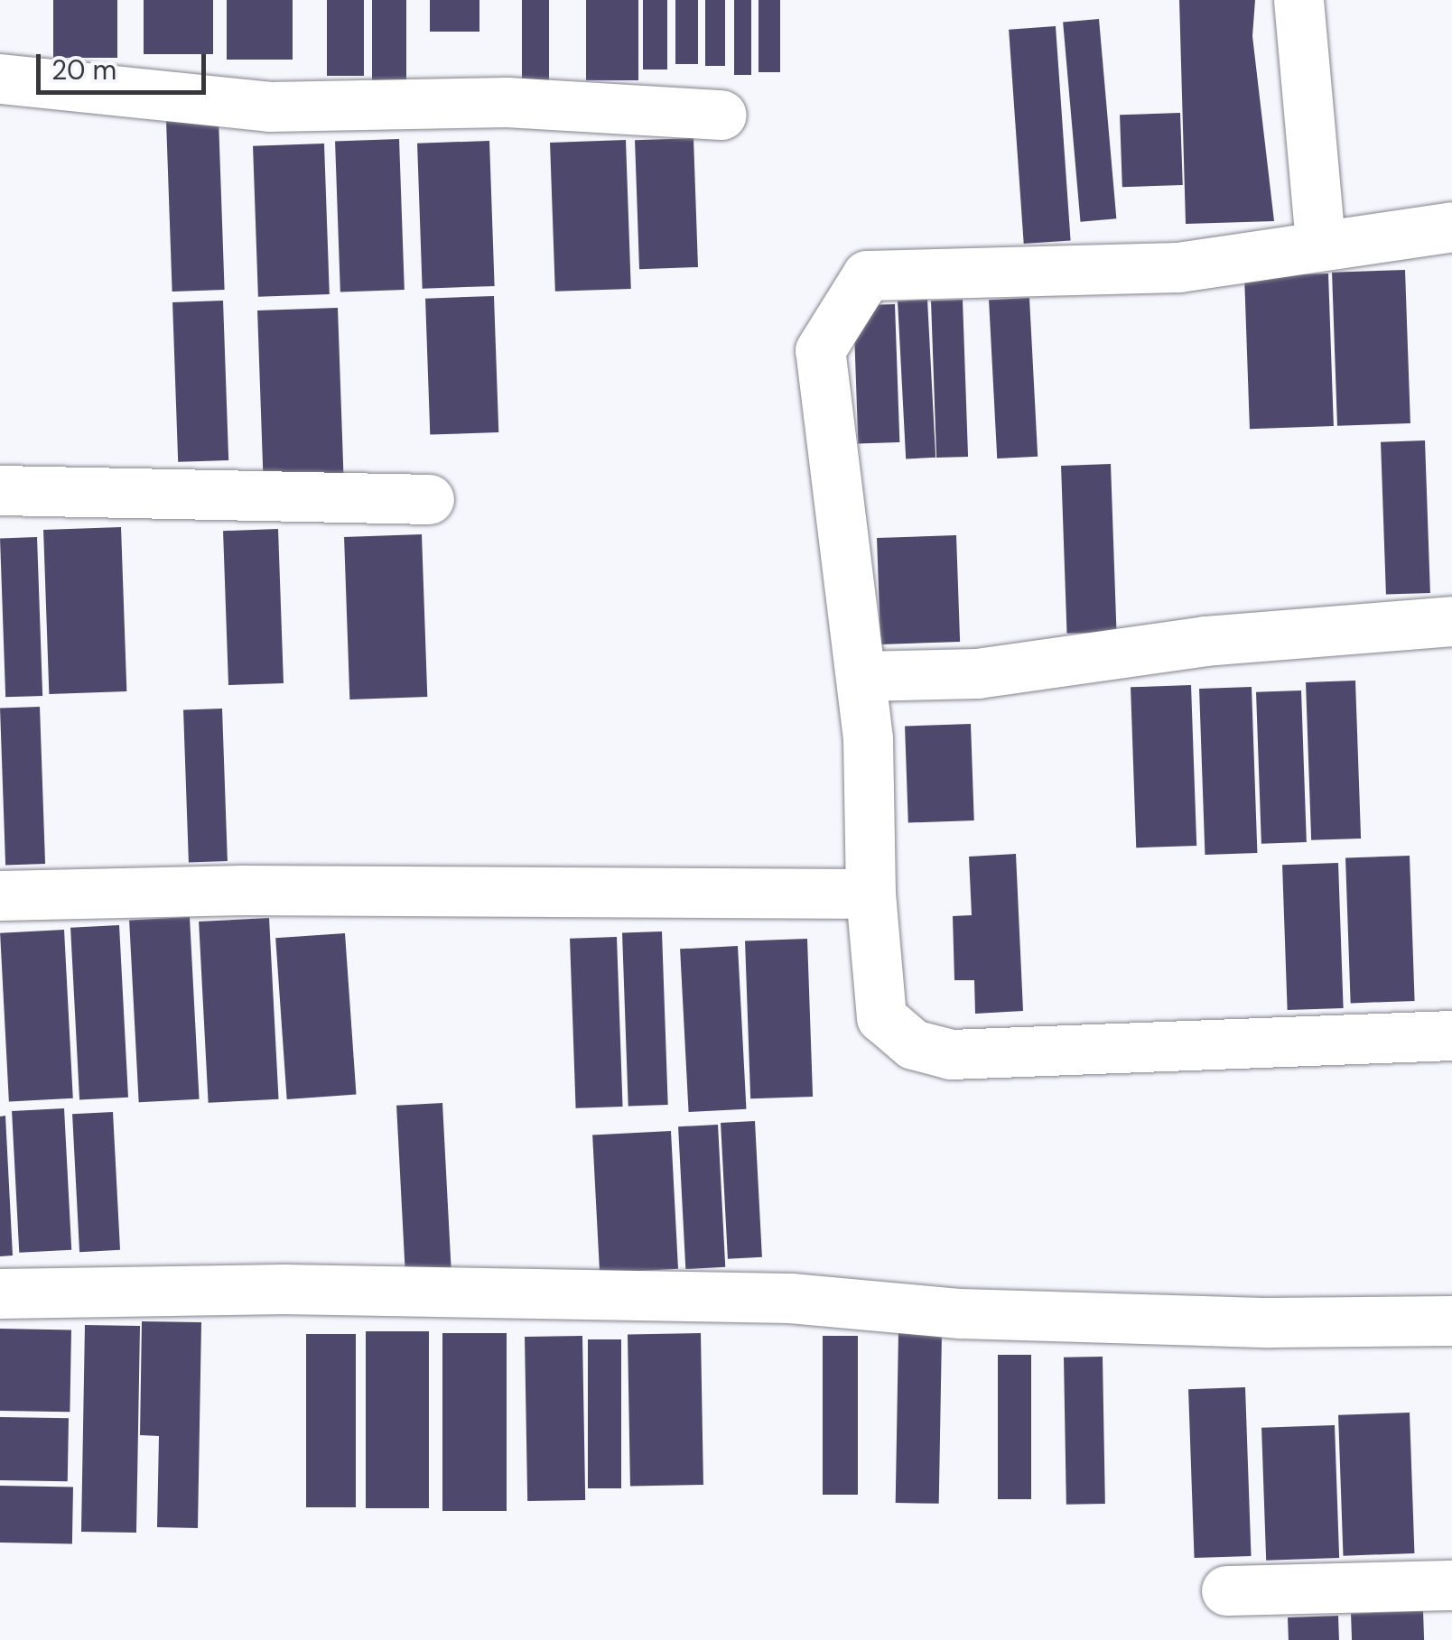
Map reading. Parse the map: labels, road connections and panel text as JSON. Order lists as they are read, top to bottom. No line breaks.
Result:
{"scale_bar":"20 m"}
